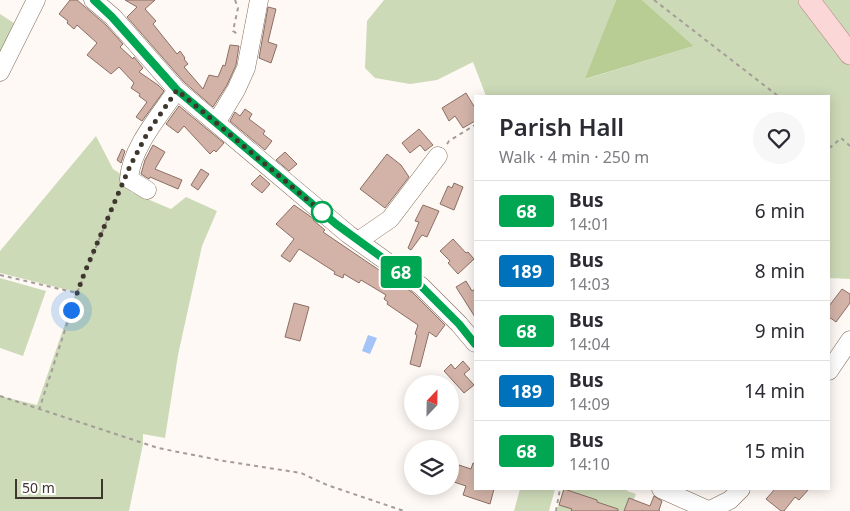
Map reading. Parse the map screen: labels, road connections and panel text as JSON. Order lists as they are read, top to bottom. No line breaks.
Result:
{"lines":["bus line 68"],"scale_bar":"50 m","north":"top","page":{"on_map":"68","heading":["Parish Hall","Walk · 4 min · 250 m"],"list":[{"mark":"68","name":"Bus","note":"14:01","value":"6 min"},{"mark":"189","name":"Bus","note":"14:03","value":"8 min"},{"mark":"68","name":"Bus","note":"14:04","value":"9 min"},{"mark":"189","name":"Bus","note":"14:09","value":"14 min"},{"mark":"68","name":"Bus","note":"14:10","value":"15 min"}],"scale":"50 m"}}
